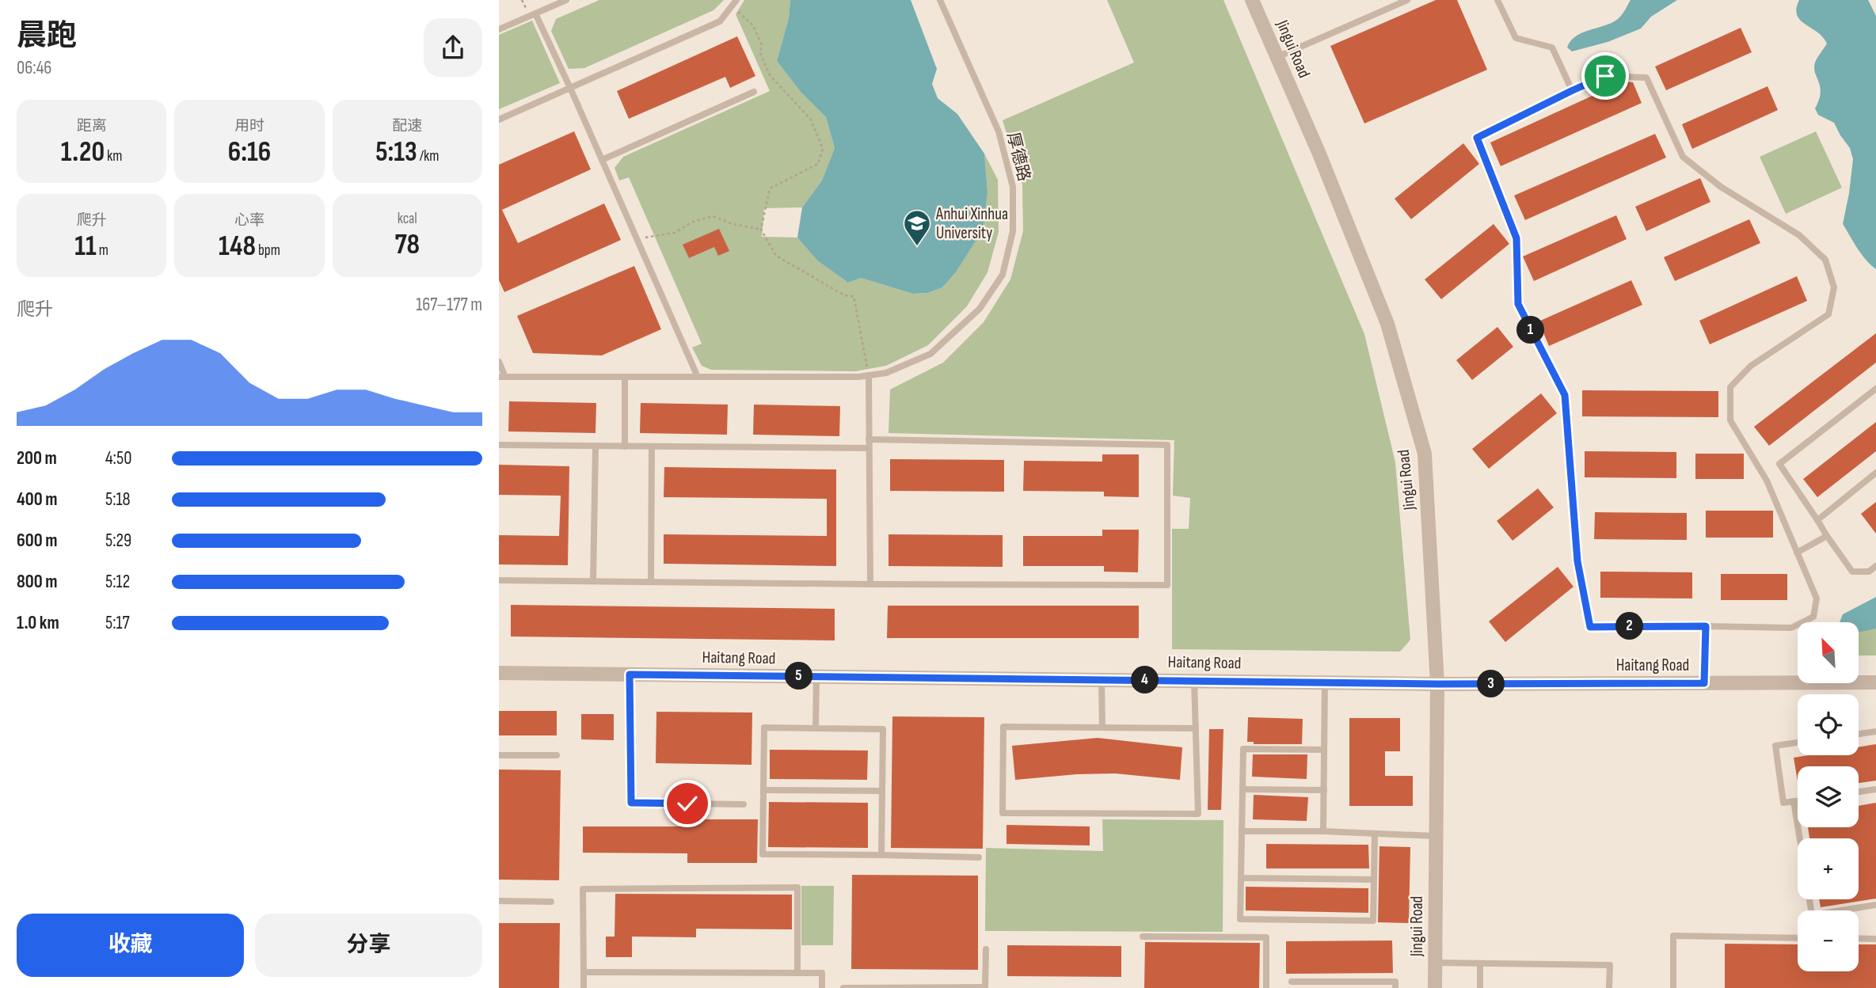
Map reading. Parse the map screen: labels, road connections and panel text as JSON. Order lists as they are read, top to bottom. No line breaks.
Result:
{"streets":{"street":["Jingui Road","Haitang Road"],"lane":["厚德路"]},"crossings":[["Jingui Road","Haitang Road"]],"places":{"school or university":["Anhui Xinhua University"]},"north":"top left","page":{"heading":["晨跑","06:46"],"stats":[["距离","1.20 km"],["用时","6:16"],["配速","5:13 /km"],["爬升","11 m"],["心率","148 bpm"],["kcal","78"]],"chart":["爬升","167–177 m"],"pins":["1","2","5","4","3"],"list":[{"name":"200 m","note":"4:50"},{"name":"400 m","note":"5:18"},{"name":"600 m","note":"5:29"},{"name":"800 m","note":"5:12"},{"name":"1.0 km","note":"5:17"}],"map_buttons":["+","−"],"buttons":["收藏","分享"]}}
